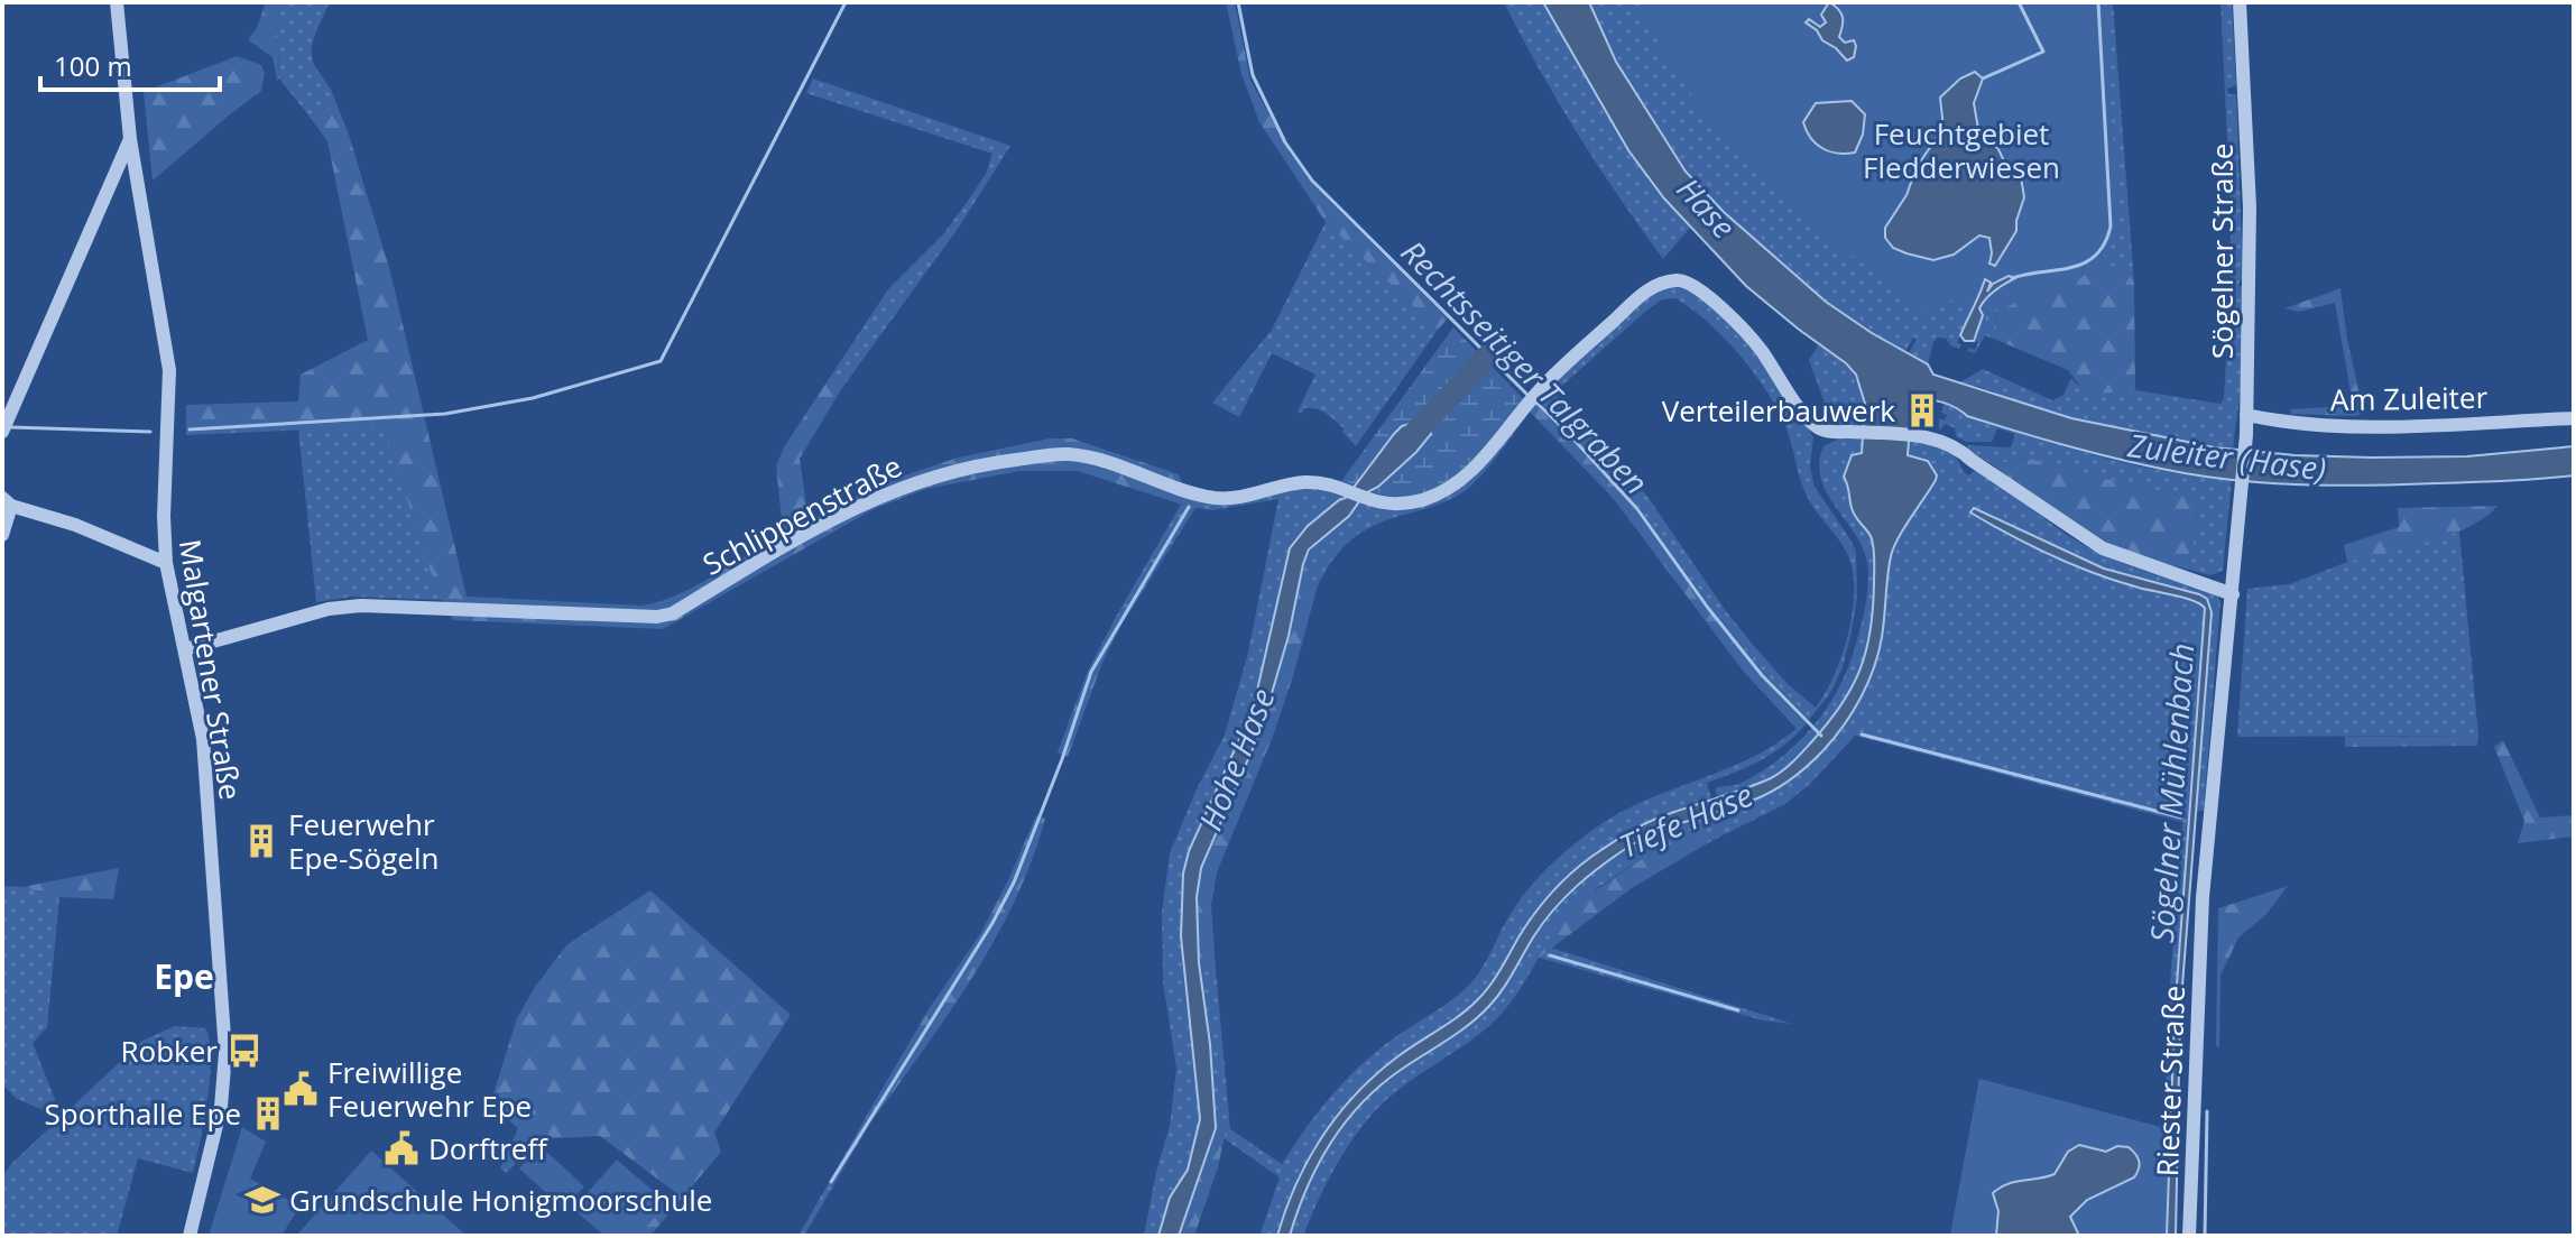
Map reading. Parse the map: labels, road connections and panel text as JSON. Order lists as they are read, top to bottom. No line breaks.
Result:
{"streets":{"street":["Sögelner Straße","Am Zuleiter","Schlippenstraße","Malgartener Straße","Riester Straße"]},"crossings":[["Sögelner Straße","Am Zuleiter"],["Sögelner Straße","Riester Straße"],["Schlippenstraße","Malgartener Straße"],["Schlippenstraße","Riester Straße"]],"districts":["Epe"],"water":["Hase","Rechtsseitiger Talgraben","Zuleiter (Hase)","Hohe Hase","Sögelner Mühlenbach","Tiefe Hase"],"parks":["Feuchtgebiet Fledderwiesen"],"places":{"building":["Verteilerbauwerk","Feuerwehr Epe-Sögeln","Sporthalle Epe"],"bus stop":["Robker"],"public building":["Freiwillige Feuerwehr Epe","Dorftreff"],"school or university":["Grundschule Honigmoorschule"]},"scale_bar":"100 m"}
